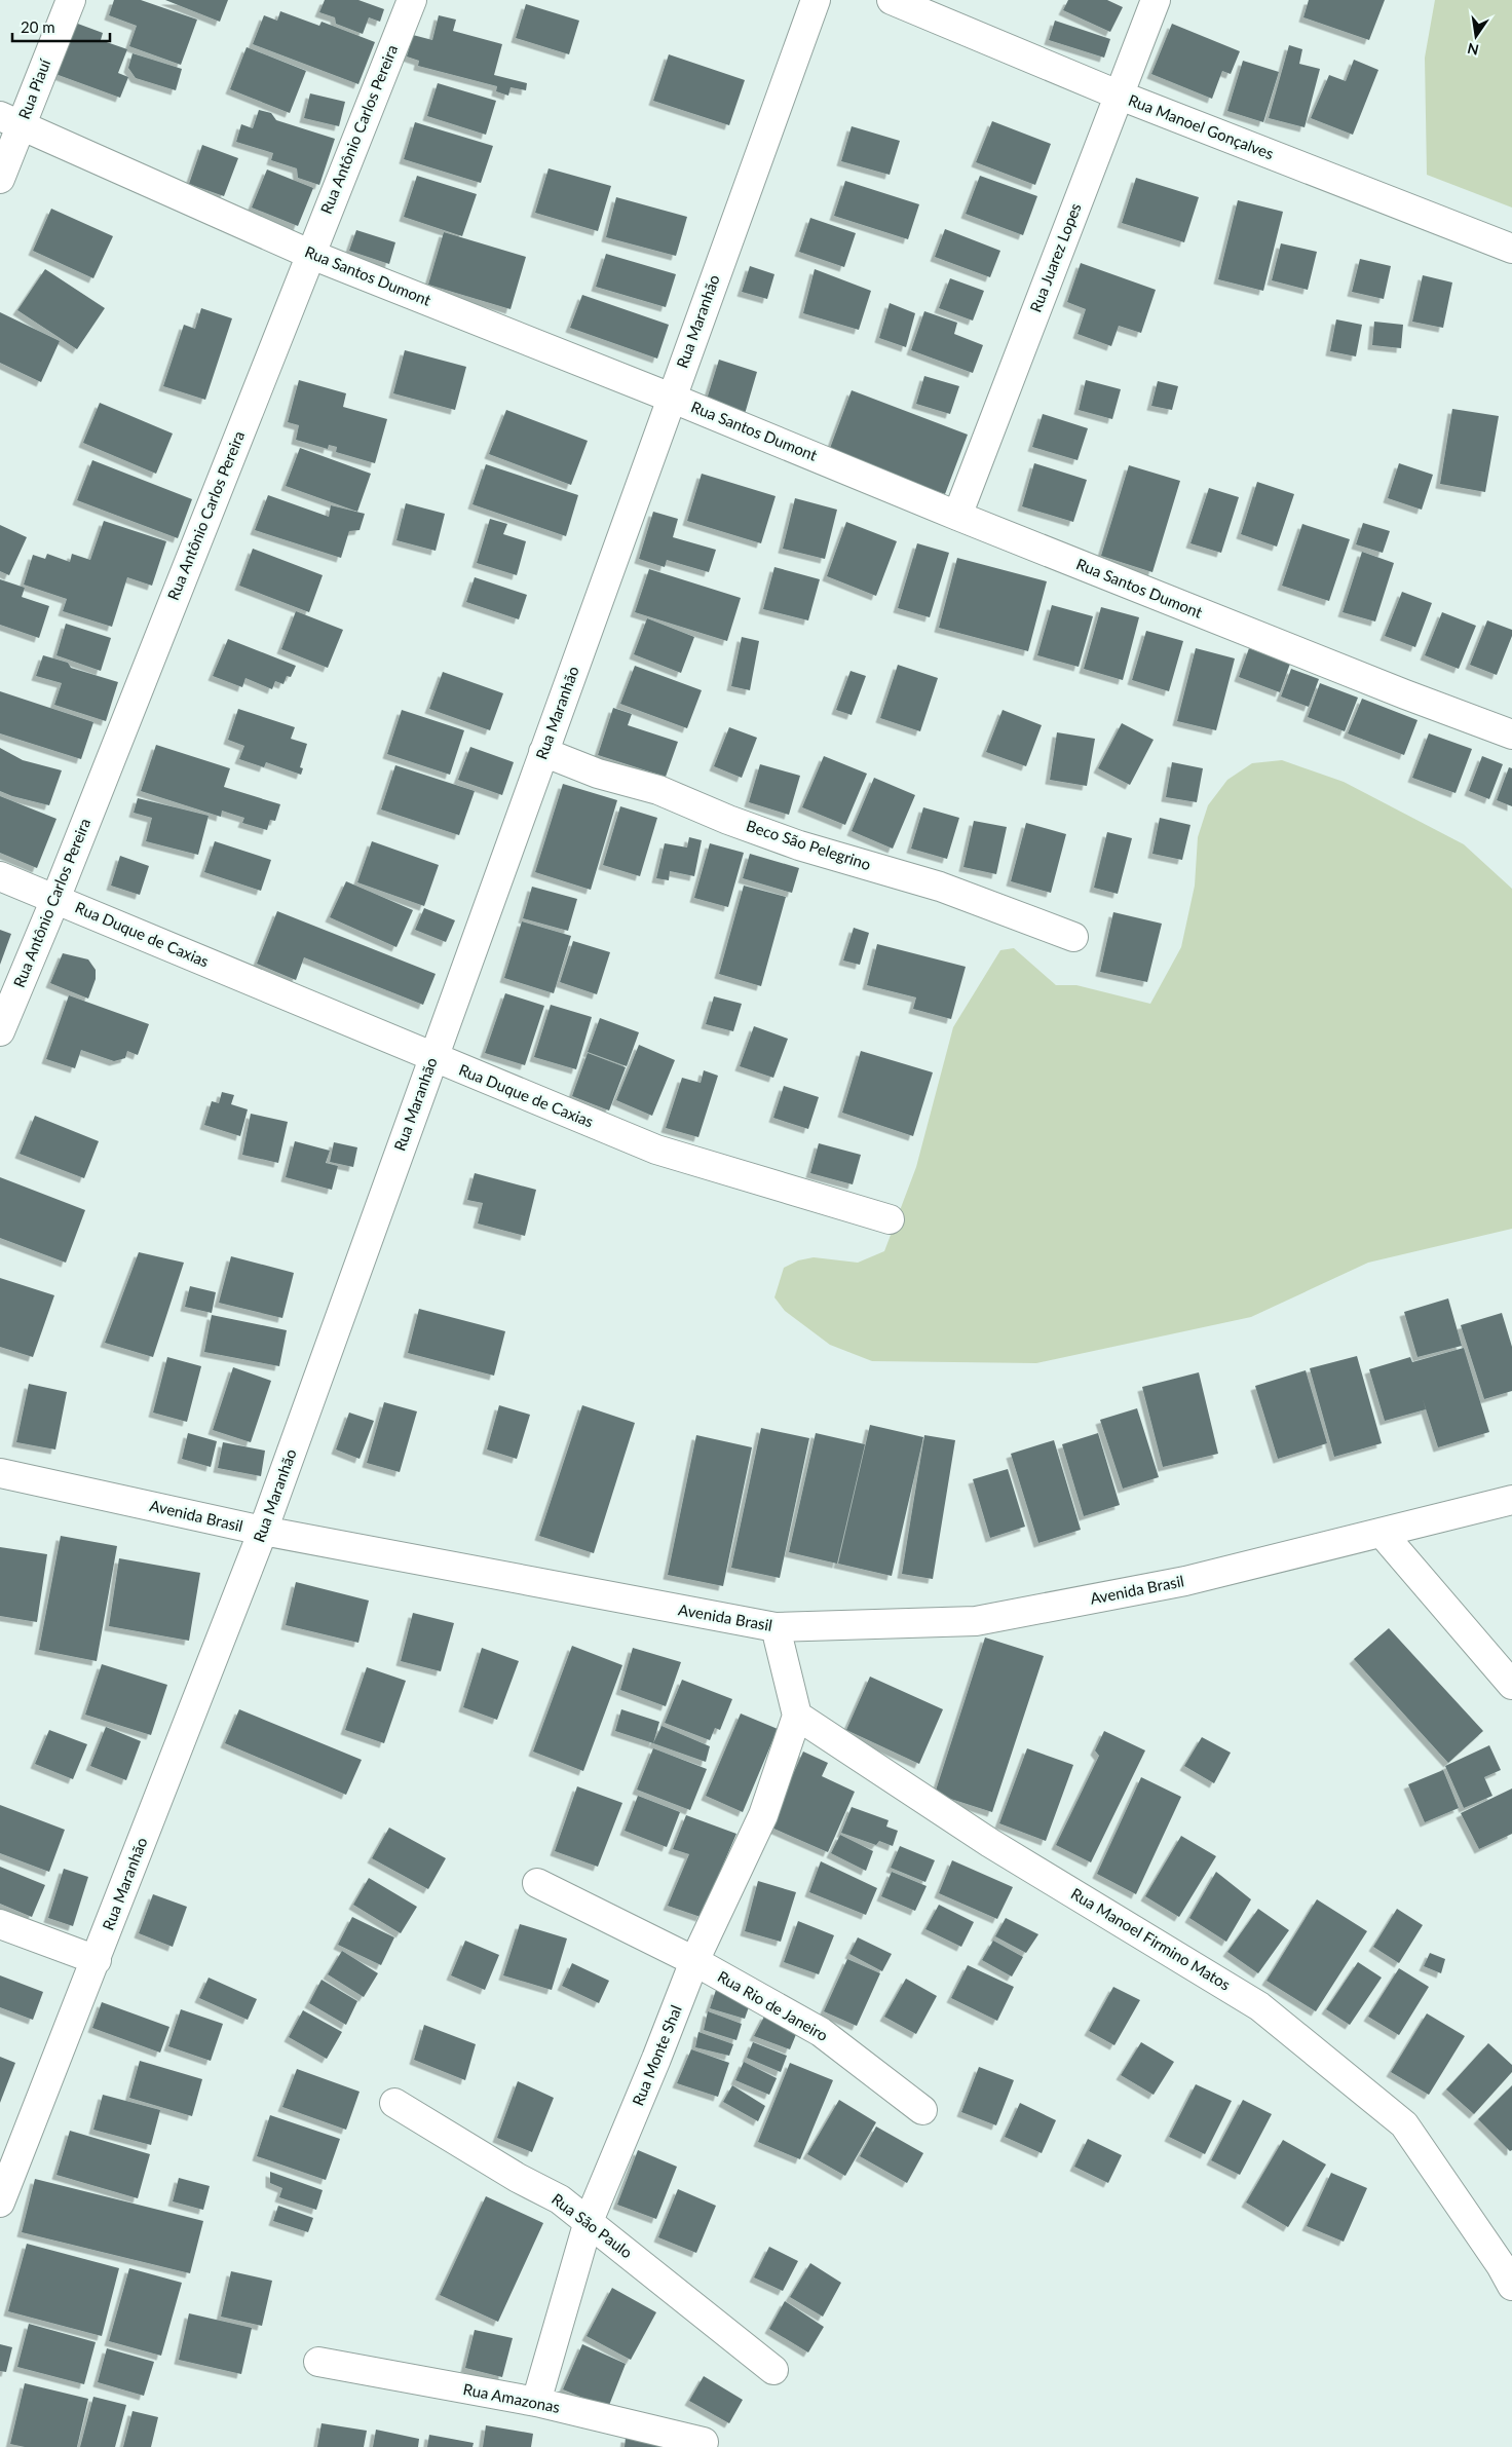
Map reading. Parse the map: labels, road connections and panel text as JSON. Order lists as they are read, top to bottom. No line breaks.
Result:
{"streets":{"street":["Rua Piauí","Rua Manoel Gonçalves","Rua Antônio Carlos Pereira","Rua Juarez Lopes","Rua Santos Dumont","Rua Maranhão","Beco São Pelegrino","Rua Duque de Caxias","Avenida Brasil","Rua Manoel Firmino Matos","Rua Rio de Janeiro","Rua Monte Shal","Rua São Paulo","Rua Amazonas"]},"crossings":[["Rua Piauí","Rua Santos Dumont"],["Rua Manoel Gonçalves","Rua Juarez Lopes"],["Rua Antônio Carlos Pereira","Rua Santos Dumont"],["Rua Antônio Carlos Pereira","Rua Duque de Caxias"],["Rua Juarez Lopes","Rua Santos Dumont"],["Rua Santos Dumont","Rua Maranhão"],["Rua Maranhão","Beco São Pelegrino"],["Rua Maranhão","Rua Duque de Caxias"],["Rua Maranhão","Avenida Brasil"],["Rua Manoel Firmino Matos","Rua Monte Shal"],["Rua Rio de Janeiro","Rua Monte Shal"],["Rua Monte Shal","Rua São Paulo"],["Rua Monte Shal","Rua Amazonas"]],"scale_bar":"20 m","north":"bottom"}
